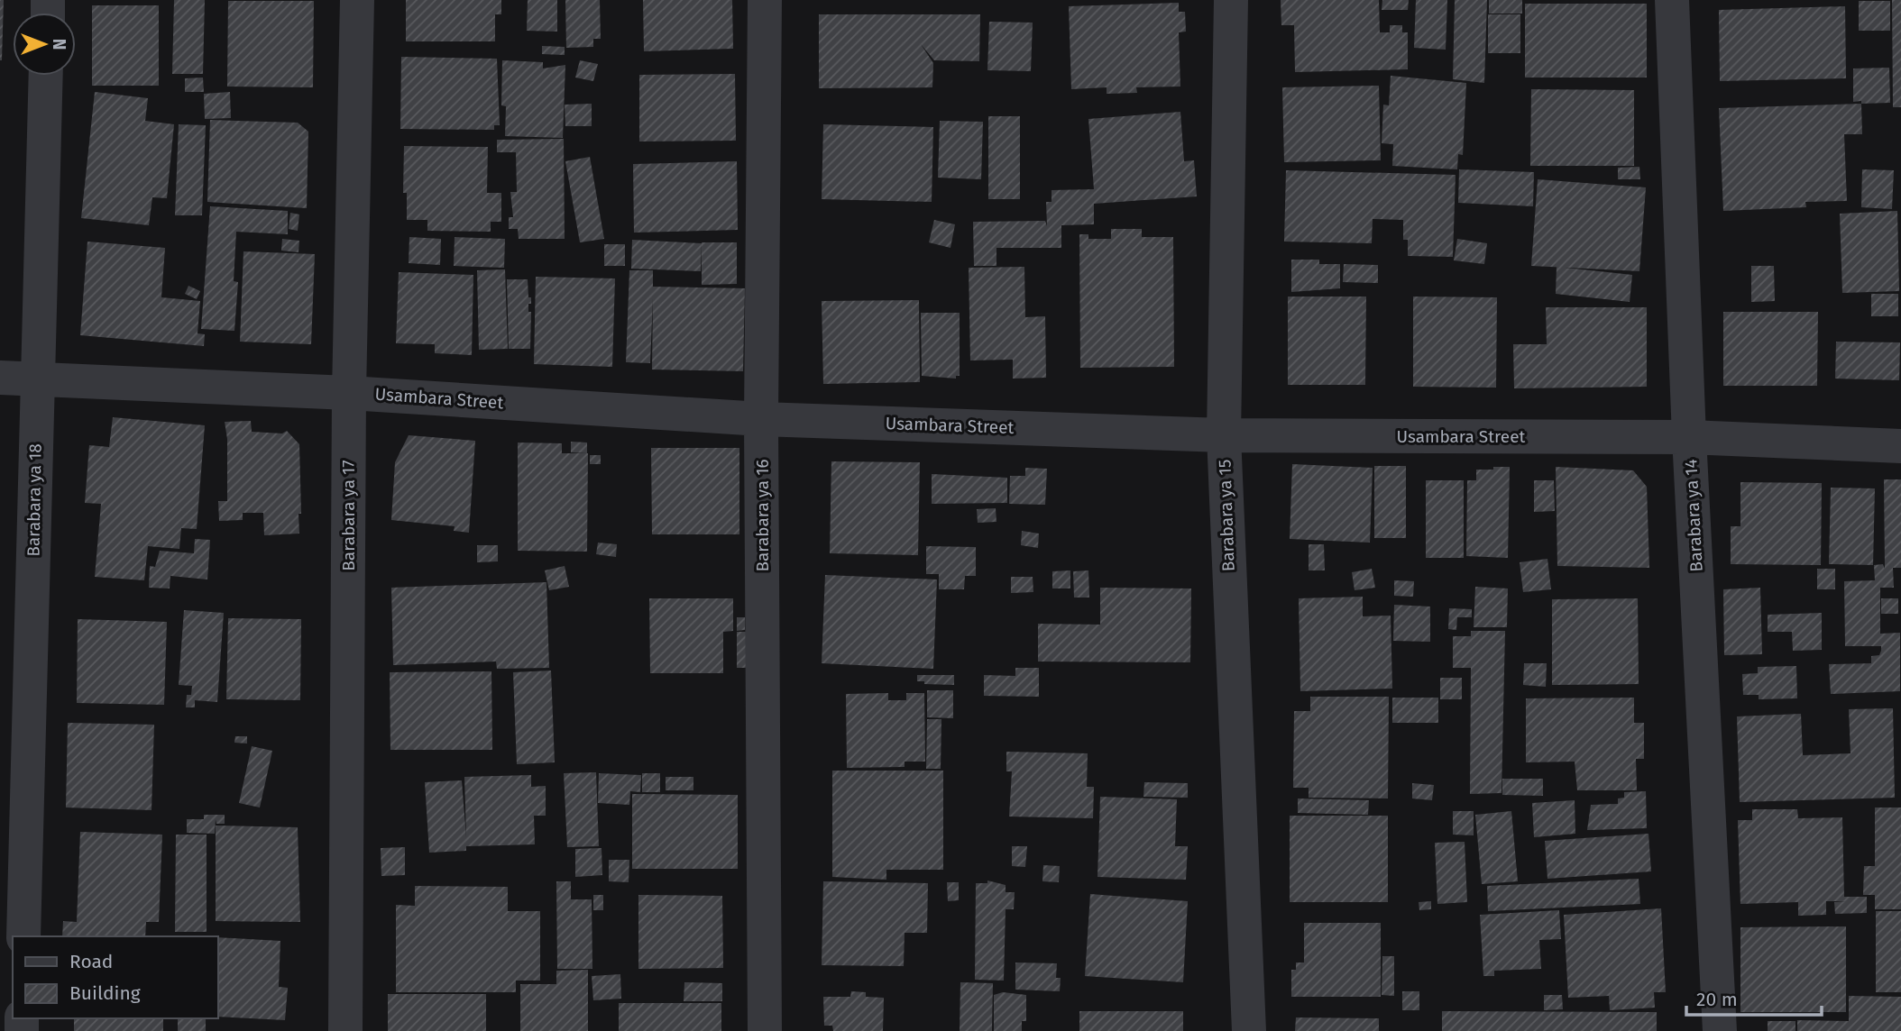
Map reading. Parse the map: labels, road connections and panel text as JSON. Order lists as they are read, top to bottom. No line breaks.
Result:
{"streets":{"street":["Usambara Street","Barabara ya 18","Barabara ya 17","Barabara ya 16","Barabara ya 15","Barabara ya 14"]},"crossings":[["Usambara Street","Barabara ya 18"],["Usambara Street","Barabara ya 17"],["Usambara Street","Barabara ya 16"],["Usambara Street","Barabara ya 15"],["Usambara Street","Barabara ya 14"]],"legend":["Road","Building"],"scale_bar":"20 m","north":"right"}
